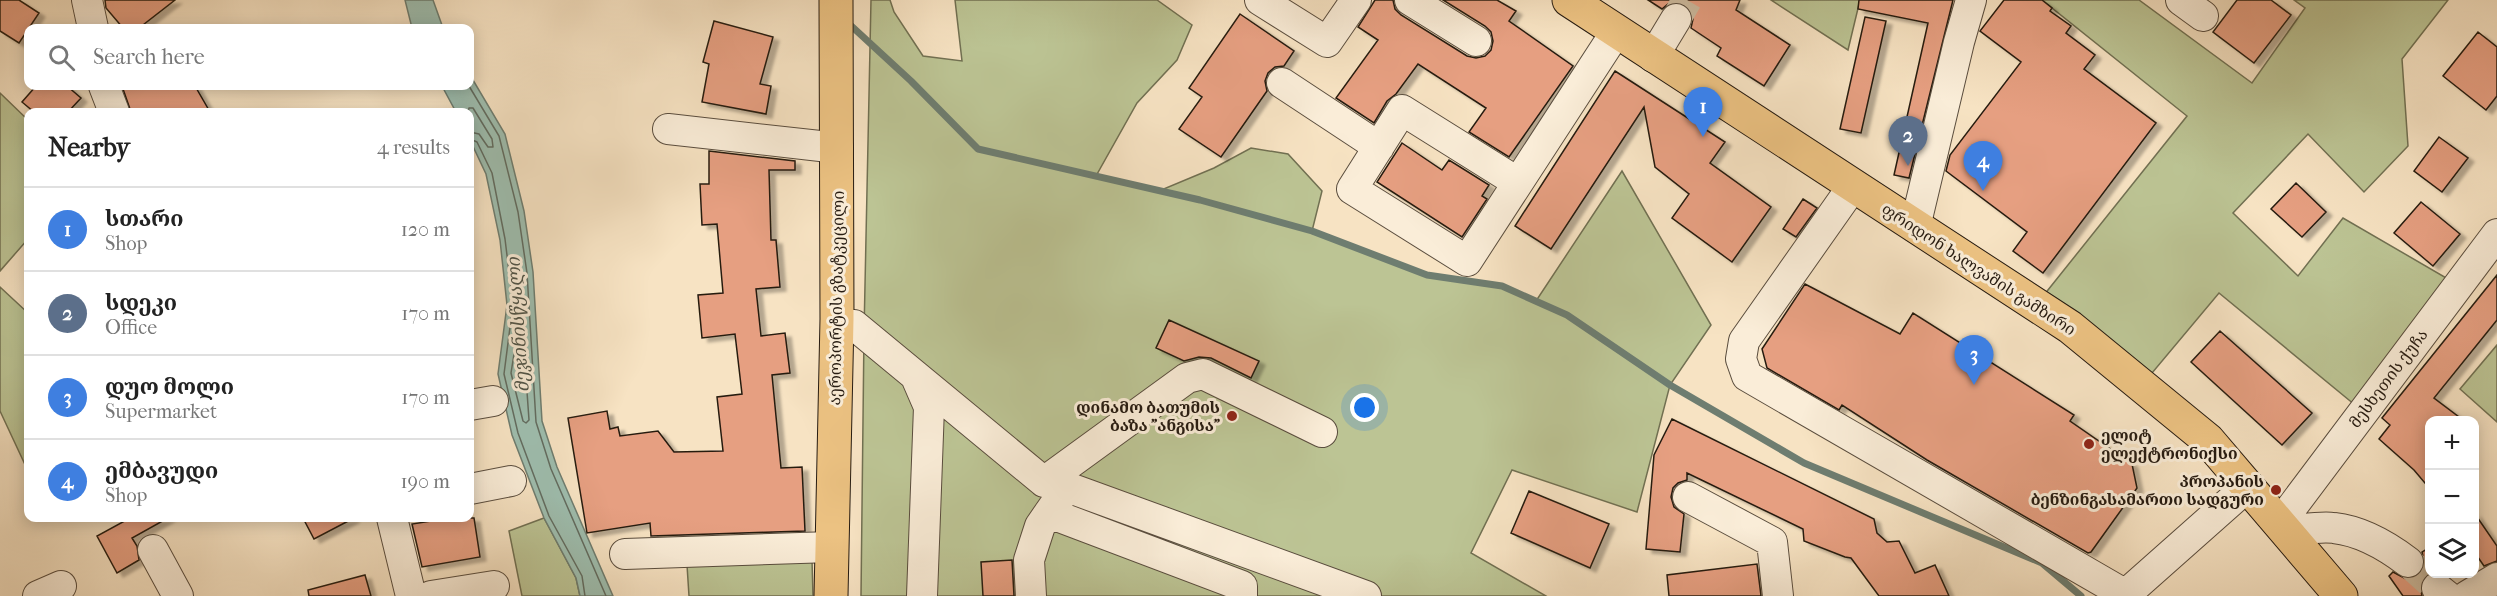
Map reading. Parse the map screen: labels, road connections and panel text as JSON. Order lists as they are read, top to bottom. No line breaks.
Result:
{"streets":{"highway":["ფრიდონ ხალვაშის გამზირი","აეროპორტის გზატკეცილი"],"street":["მესხეთის ქუჩა"]},"crossings":[["ფრიდონ ხალვაშის გამზირი","მესხეთის ქუჩა"]],"water":["მეჯინისწყალი"],"places":["დინამო ბათუმის ბაზა \"ანგისა\"","ელიტ ელექტრონიქსი","პროპანის ბენზინგასამართი სადგური"],"page":{"search":"Search here","pins":["1","2","4","3"],"heading":["Nearby","4 results"],"list":[{"mark":"1","name":"სთარი","note":"Shop","value":"120 m"},{"mark":"2","name":"სდეკი","note":"Office","value":"170 m"},{"mark":"3","name":"დუო მოლი","note":"Supermarket","value":"170 m"},{"mark":"4","name":"ემბავუდი","note":"Shop","value":"190 m"}],"map_buttons":["+","−"]}}
